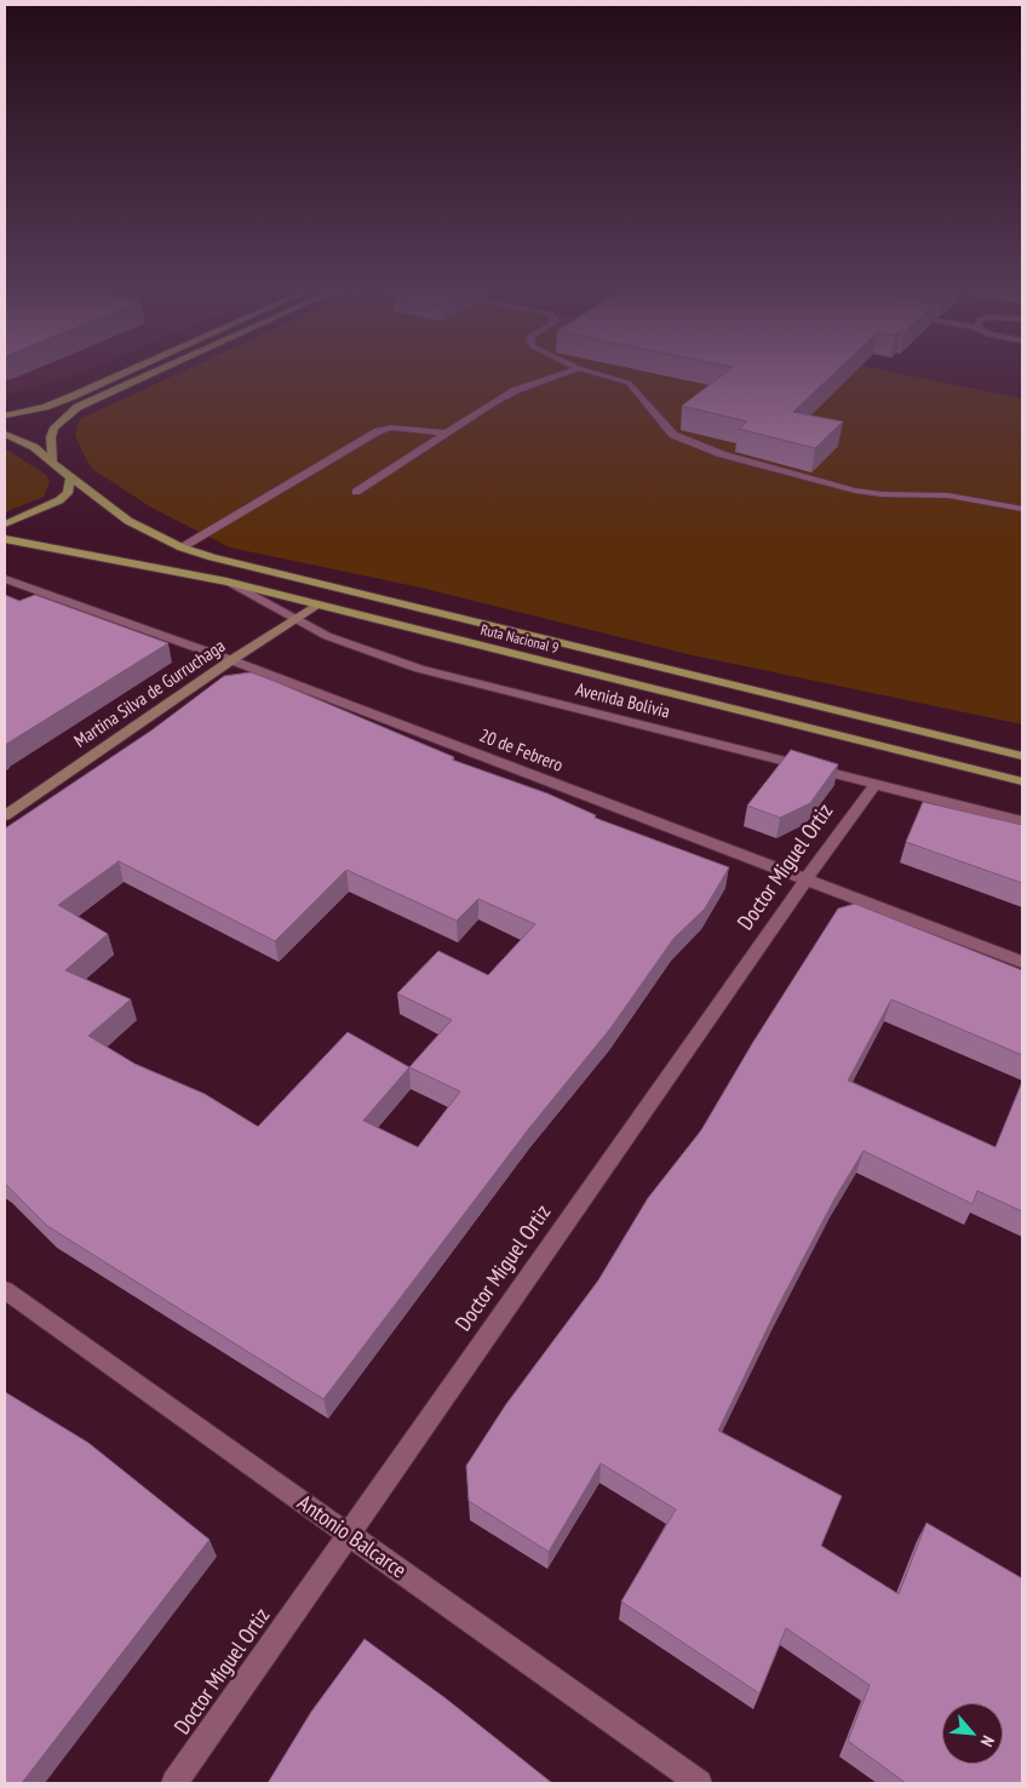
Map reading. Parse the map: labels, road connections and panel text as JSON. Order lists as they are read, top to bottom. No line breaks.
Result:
{"streets":{"main road":["Ruta Nacional 9"],"street":["Martina Silva de Gurruchaga","Avenida Bolivia","20 de Febrero","Doctor Miguel Ortiz","Antonio Balcarce"]},"crossings":[["Ruta Nacional 9","Martina Silva de Gurruchaga"],["Ruta Nacional 9","Avenida Bolivia"],["Martina Silva de Gurruchaga","Avenida Bolivia"],["Martina Silva de Gurruchaga","20 de Febrero"],["Avenida Bolivia","Doctor Miguel Ortiz"],["20 de Febrero","Doctor Miguel Ortiz"],["Doctor Miguel Ortiz","Antonio Balcarce"]],"north":"bottom right"}
